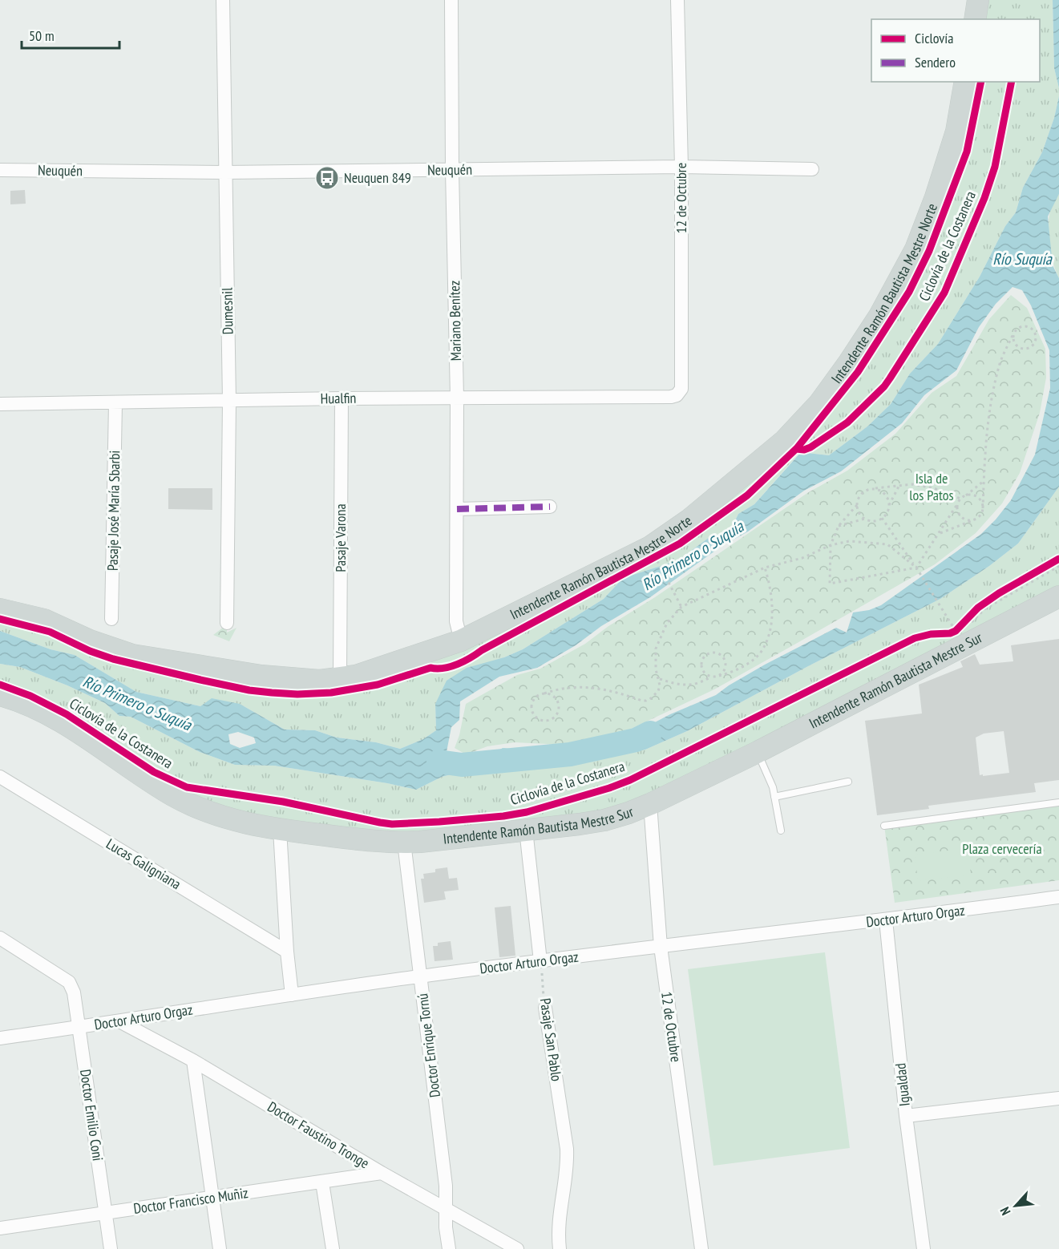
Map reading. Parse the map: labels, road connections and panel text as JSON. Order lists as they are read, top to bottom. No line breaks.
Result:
{"streets":{"main road":["Intendente Ramón Bautista Mestre Norte","Intendente Ramón Bautista Mestre Sur"],"street":["Neuquén","12 de Octubre","Dumesnil","Mariano Benítez","Hualfin","Pasaje José María Sbarbi","Pasaje Varona","Lucas Galigniana","Doctor Arturo Orgaz","Pasaje San Pablo","Doctor Enrique Tornú","Igualdad","Doctor Emilio Coni","Doctor Faustino Tronge","Doctor Francisco Muñiz"],"cycle path":["Ciclovía de la Costanera"]},"crossings":[["Neuquén","12 de Octubre"],["Neuquén","Dumesnil"],["Neuquén","Mariano Benítez"],["12 de Octubre","Hualfin"],["12 de Octubre","Intendente Ramón Bautista Mestre Sur"],["12 de Octubre","Doctor Arturo Orgaz"],["Intendente Ramón Bautista Mestre Norte","Mariano Benítez"],["Intendente Ramón Bautista Mestre Norte","Pasaje Varona"],["Dumesnil","Hualfin"],["Mariano Benítez","Hualfin"],["Hualfin","Pasaje José María Sbarbi"],["Hualfin","Pasaje Varona"],["Intendente Ramón Bautista Mestre Sur","Doctor Enrique Tornú"],["Doctor Arturo Orgaz","Pasaje San Pablo"],["Doctor Arturo Orgaz","Doctor Enrique Tornú"],["Doctor Arturo Orgaz","Igualdad"],["Doctor Arturo Orgaz","Doctor Emilio Coni"],["Doctor Arturo Orgaz","Doctor Faustino Tronge"],["Doctor Enrique Tornú","Doctor Faustino Tronge"],["Doctor Emilio Coni","Doctor Francisco Muñiz"],["Doctor Faustino Tronge","Doctor Francisco Muñiz"]],"water":["Río Suquía","Río Primero o Suquía"],"parks":["Isla de los Patos","Plaza cervecería"],"places":{"bus stop":["Neuquen 849"]},"legend":["Ciclovía","Sendero"],"scale_bar":"50 m","north":"bottom left"}
